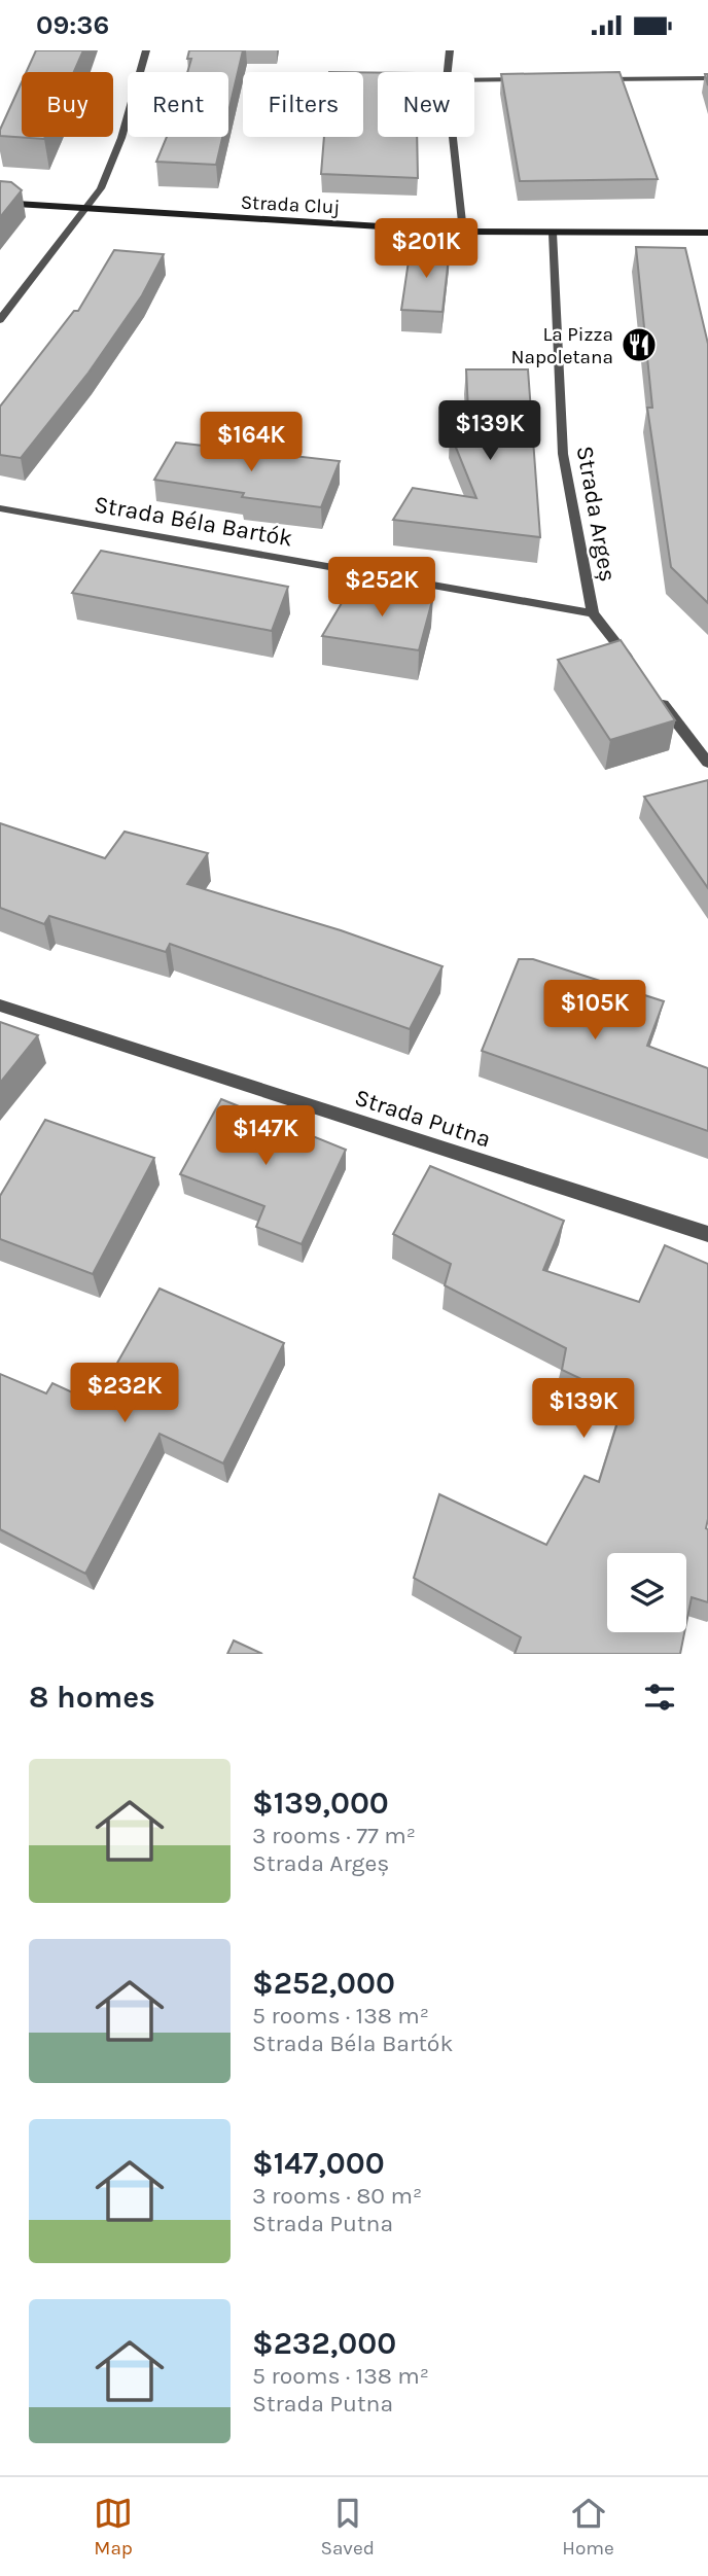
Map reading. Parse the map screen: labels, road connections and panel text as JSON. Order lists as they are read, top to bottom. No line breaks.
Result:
{"streets":{"main road":["Strada Cluj"],"street":["Strada Argeș","Strada Béla Bartók","Strada Putna"]},"crossings":[["Strada Cluj","Strada Argeș"],["Strada Argeș","Strada Béla Bartók"]],"places":{"restaurant":["La Pizza Napoletana"]},"page":{"status":"09:36","chip":["Buy","Rent","Filters","New"],"price":["$201K","$139K","$164K","$252K","$105K","$147K","$232K","$139K"],"heading":"8 homes","list":[{"name":"$139,000","note":"3 rooms · 77 m² · Strada Argeș"},{"name":"$252,000","note":"5 rooms · 138 m² · Strada Béla Bartók"},{"name":"$147,000","note":"3 rooms · 80 m² · Strada Putna"},{"name":"$232,000","note":"5 rooms · 138 m² · Strada Putna"}],"tabs":["Map","Saved","Home"]}}
